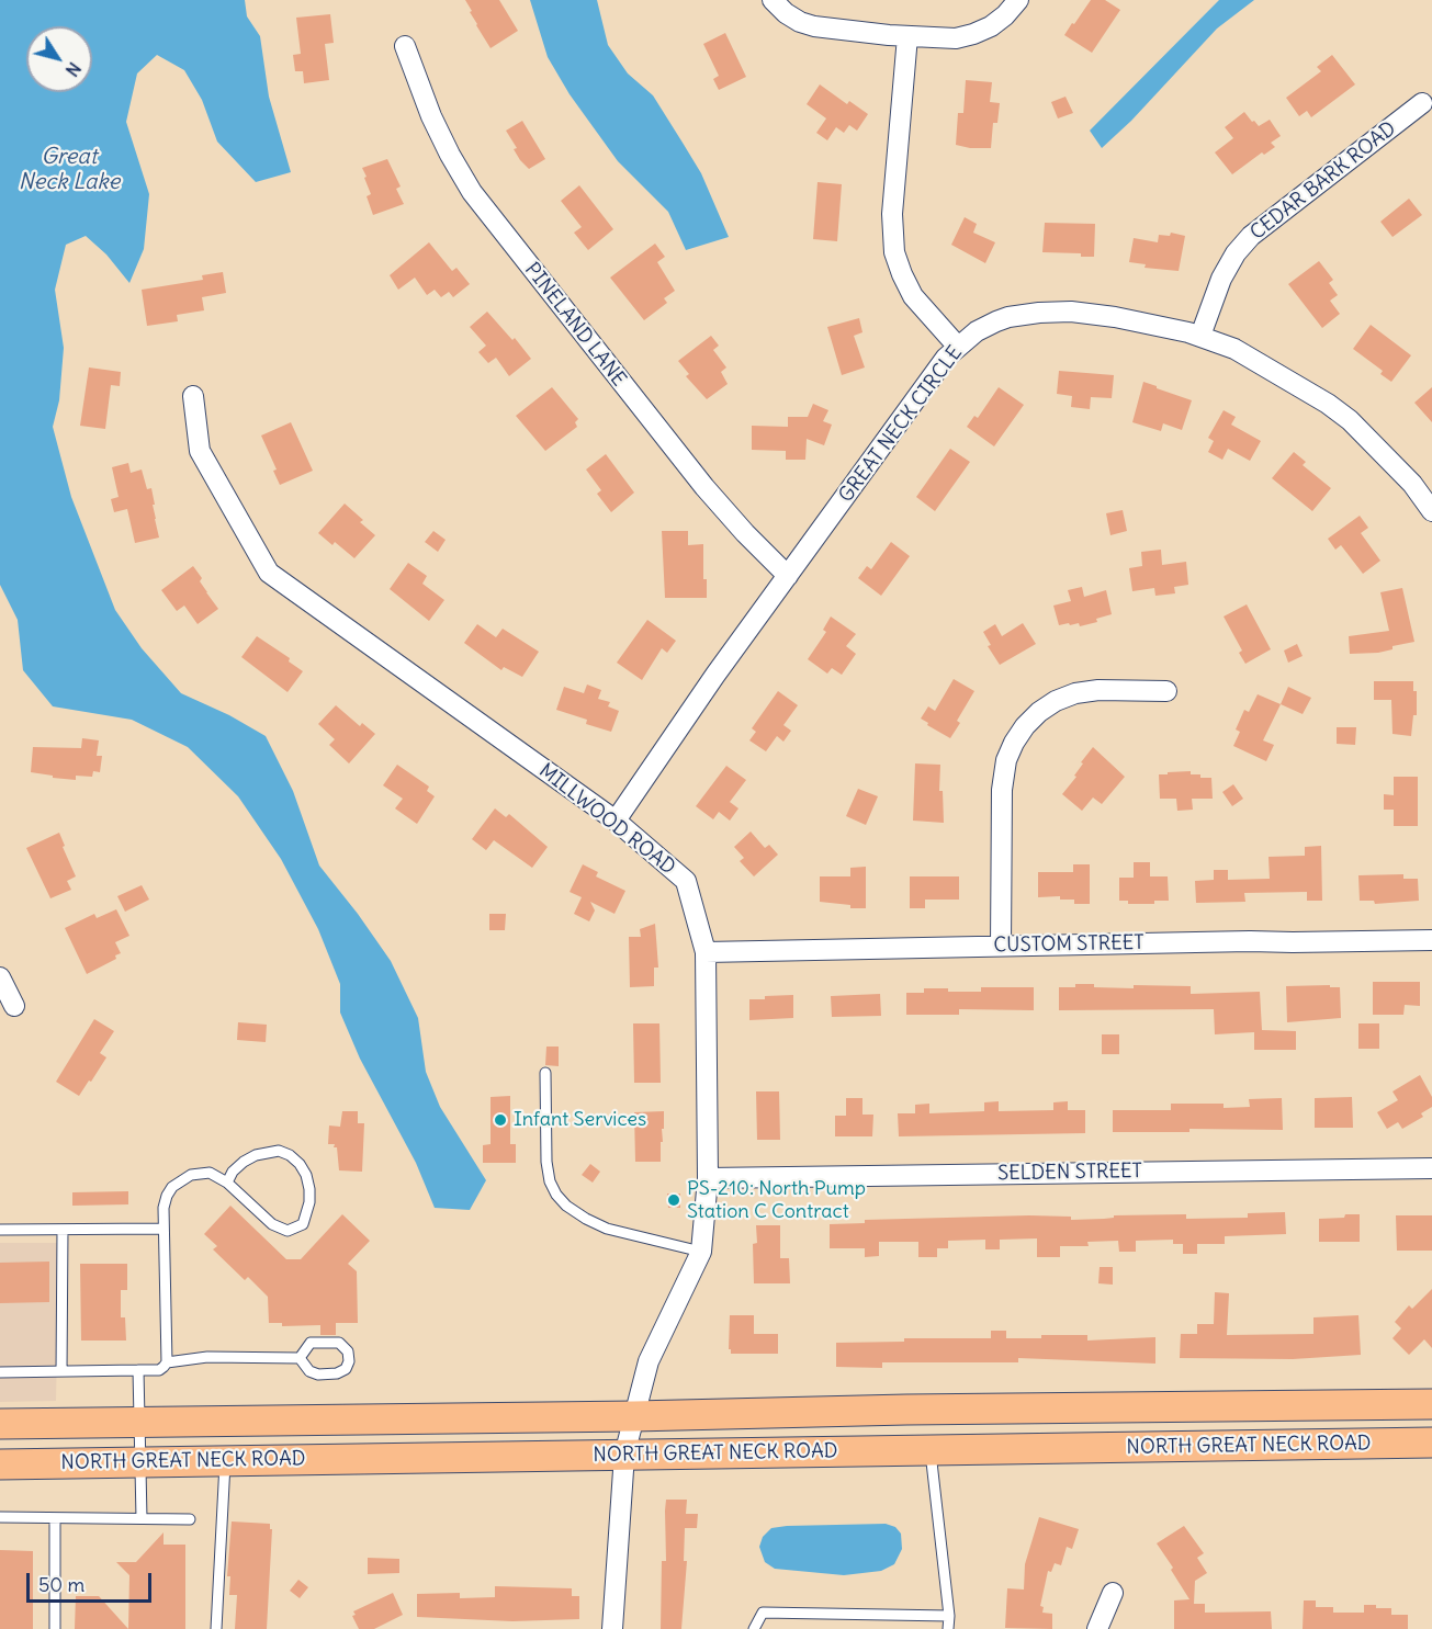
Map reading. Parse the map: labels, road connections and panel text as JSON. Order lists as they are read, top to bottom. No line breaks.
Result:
{"streets":{"main road":["NORTH GREAT NECK ROAD"],"street":["CEDAR BARK ROAD","PINELAND LANE","GREAT NECK CIRCLE","MILLWOOD ROAD","CUSTOM STREET","SELDEN STREET"]},"crossings":[["CEDAR BARK ROAD","GREAT NECK CIRCLE"],["PINELAND LANE","GREAT NECK CIRCLE"],["GREAT NECK CIRCLE","MILLWOOD ROAD"],["MILLWOOD ROAD","CUSTOM STREET"],["MILLWOOD ROAD","SELDEN STREET"],["MILLWOOD ROAD","NORTH GREAT NECK ROAD"]],"water":["Great Neck Lake"],"places":["Infant Services","PS-210: North Pump Station C Contract"],"scale_bar":"50 m","north":"bottom right"}
